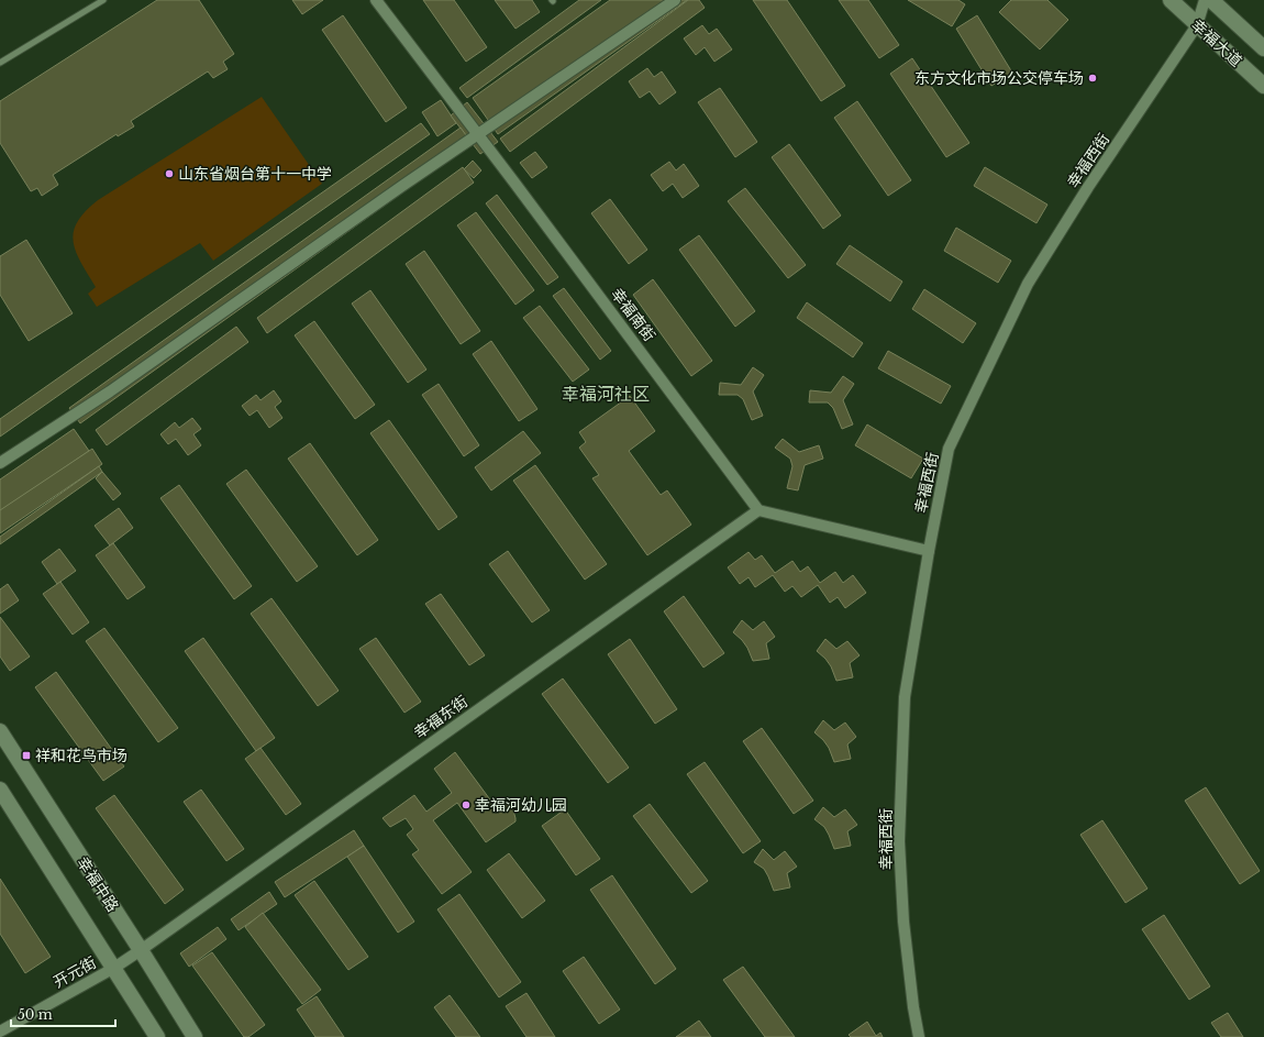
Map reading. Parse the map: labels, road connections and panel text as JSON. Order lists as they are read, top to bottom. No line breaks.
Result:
{"streets":{"main road":["幸福大道","幸福中路"],"street":["幸福西街","幸福南街","幸福东街","开元街"]},"crossings":[["幸福大道","幸福西街"],["幸福南街","幸福东街"],["幸福东街","幸福中路"],["幸福东街","开元街"],["幸福中路","开元街"]],"districts":["幸福河社区"],"places":{"other":["东方文化市场公交停车场","山东省烟台第十一中学","幸福河幼儿园"],"transit":["祥和花鸟市场"]},"scale_bar":"50 m"}
